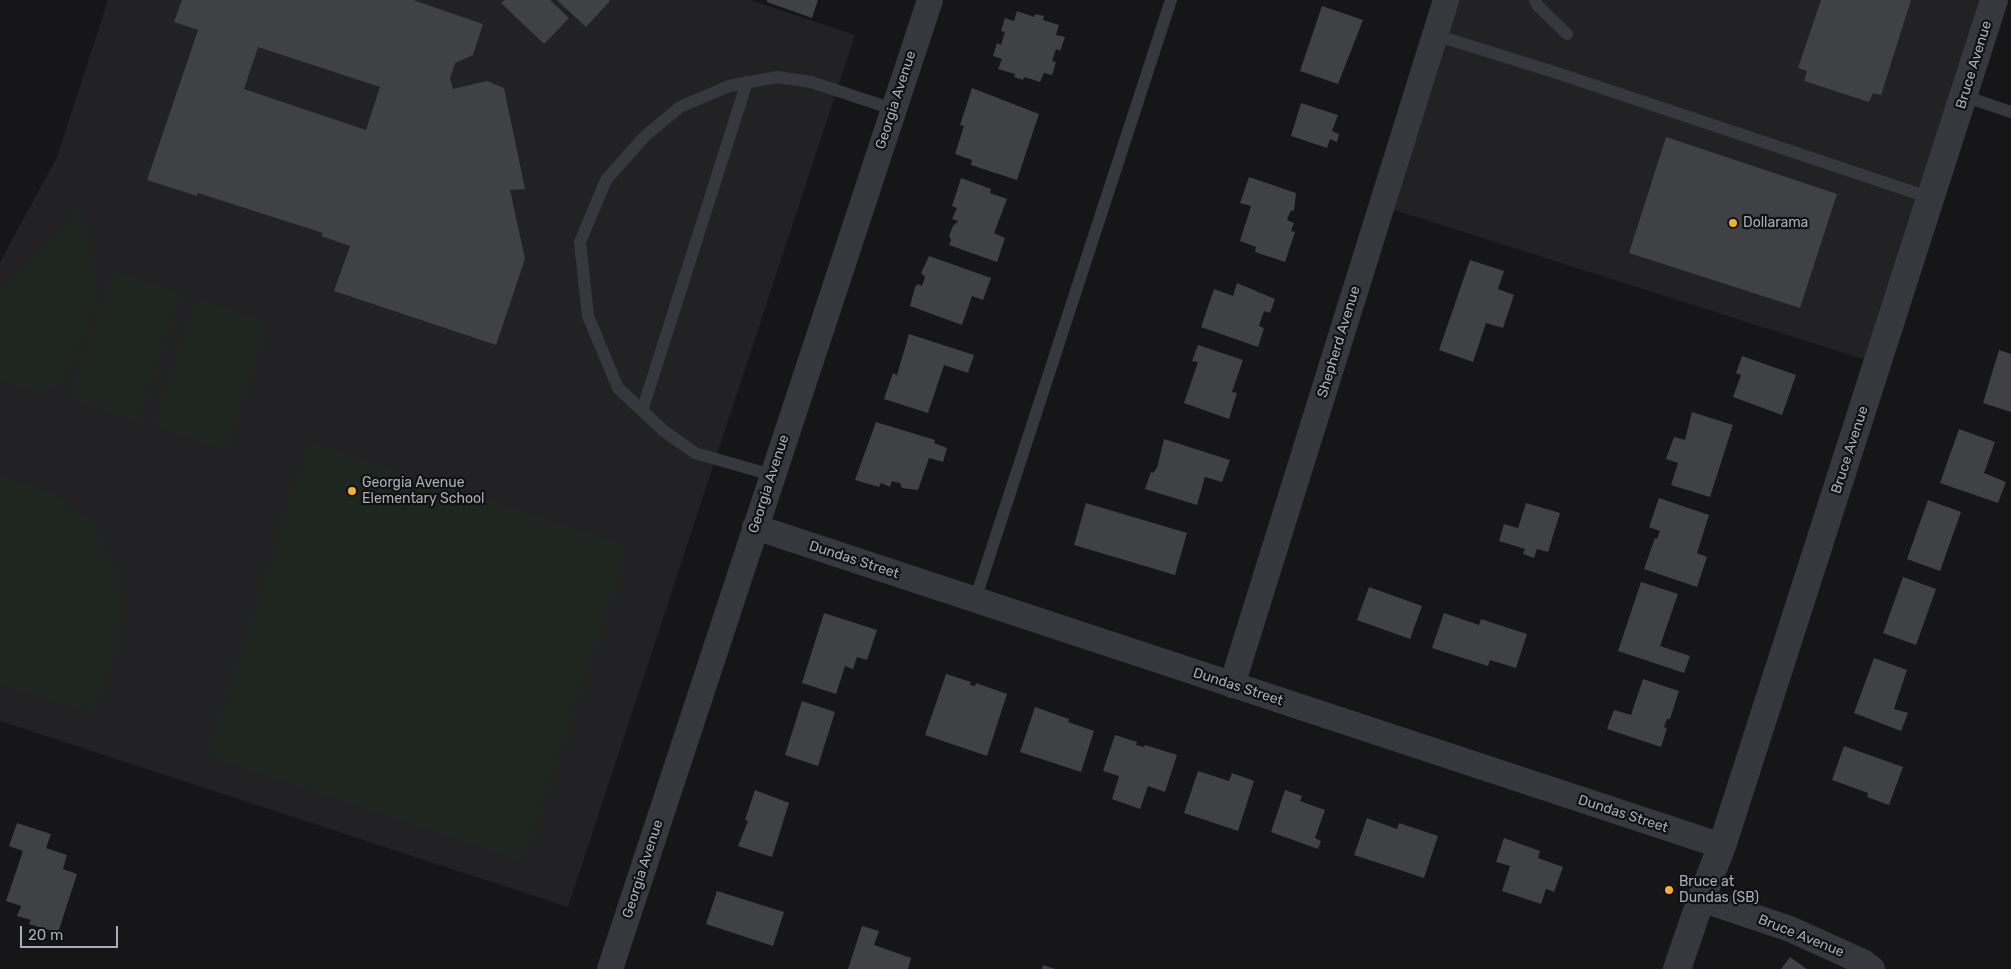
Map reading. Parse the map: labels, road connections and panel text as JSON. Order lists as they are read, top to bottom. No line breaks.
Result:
{"streets":{"street":["Bruce Avenue","Georgia Avenue","Shepherd Avenue","Dundas Street"]},"crossings":[["Bruce Avenue","Dundas Street"],["Georgia Avenue","Dundas Street"],["Shepherd Avenue","Dundas Street"]],"places":["Dollarama","Georgia Avenue Elementary School","Bruce at Dundas (SB)"],"scale_bar":"20 m"}
